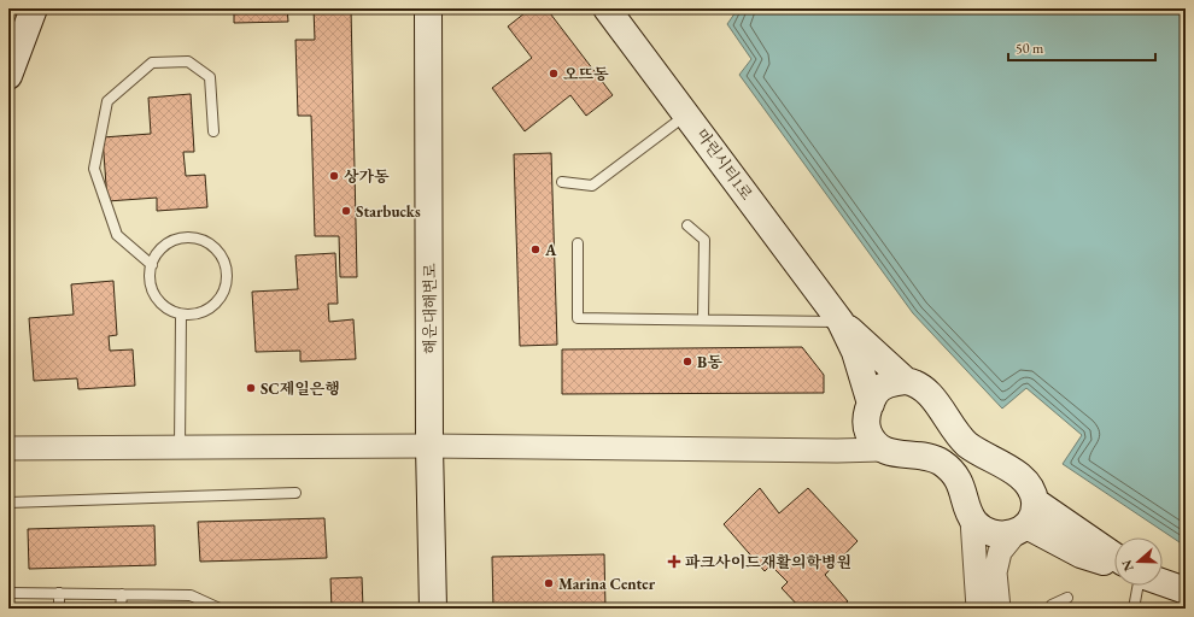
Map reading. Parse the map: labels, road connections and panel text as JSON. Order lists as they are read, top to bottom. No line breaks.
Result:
{"streets":{"main road":["마린시티1로","해운대해변로"]},"places":{"other":["오뜨동","상가동","Starbucks","A","B동","SC제일은행","Marina Center"],"health":["파크사이드재활의학병원"]},"scale_bar":"50 m","north":"left"}
